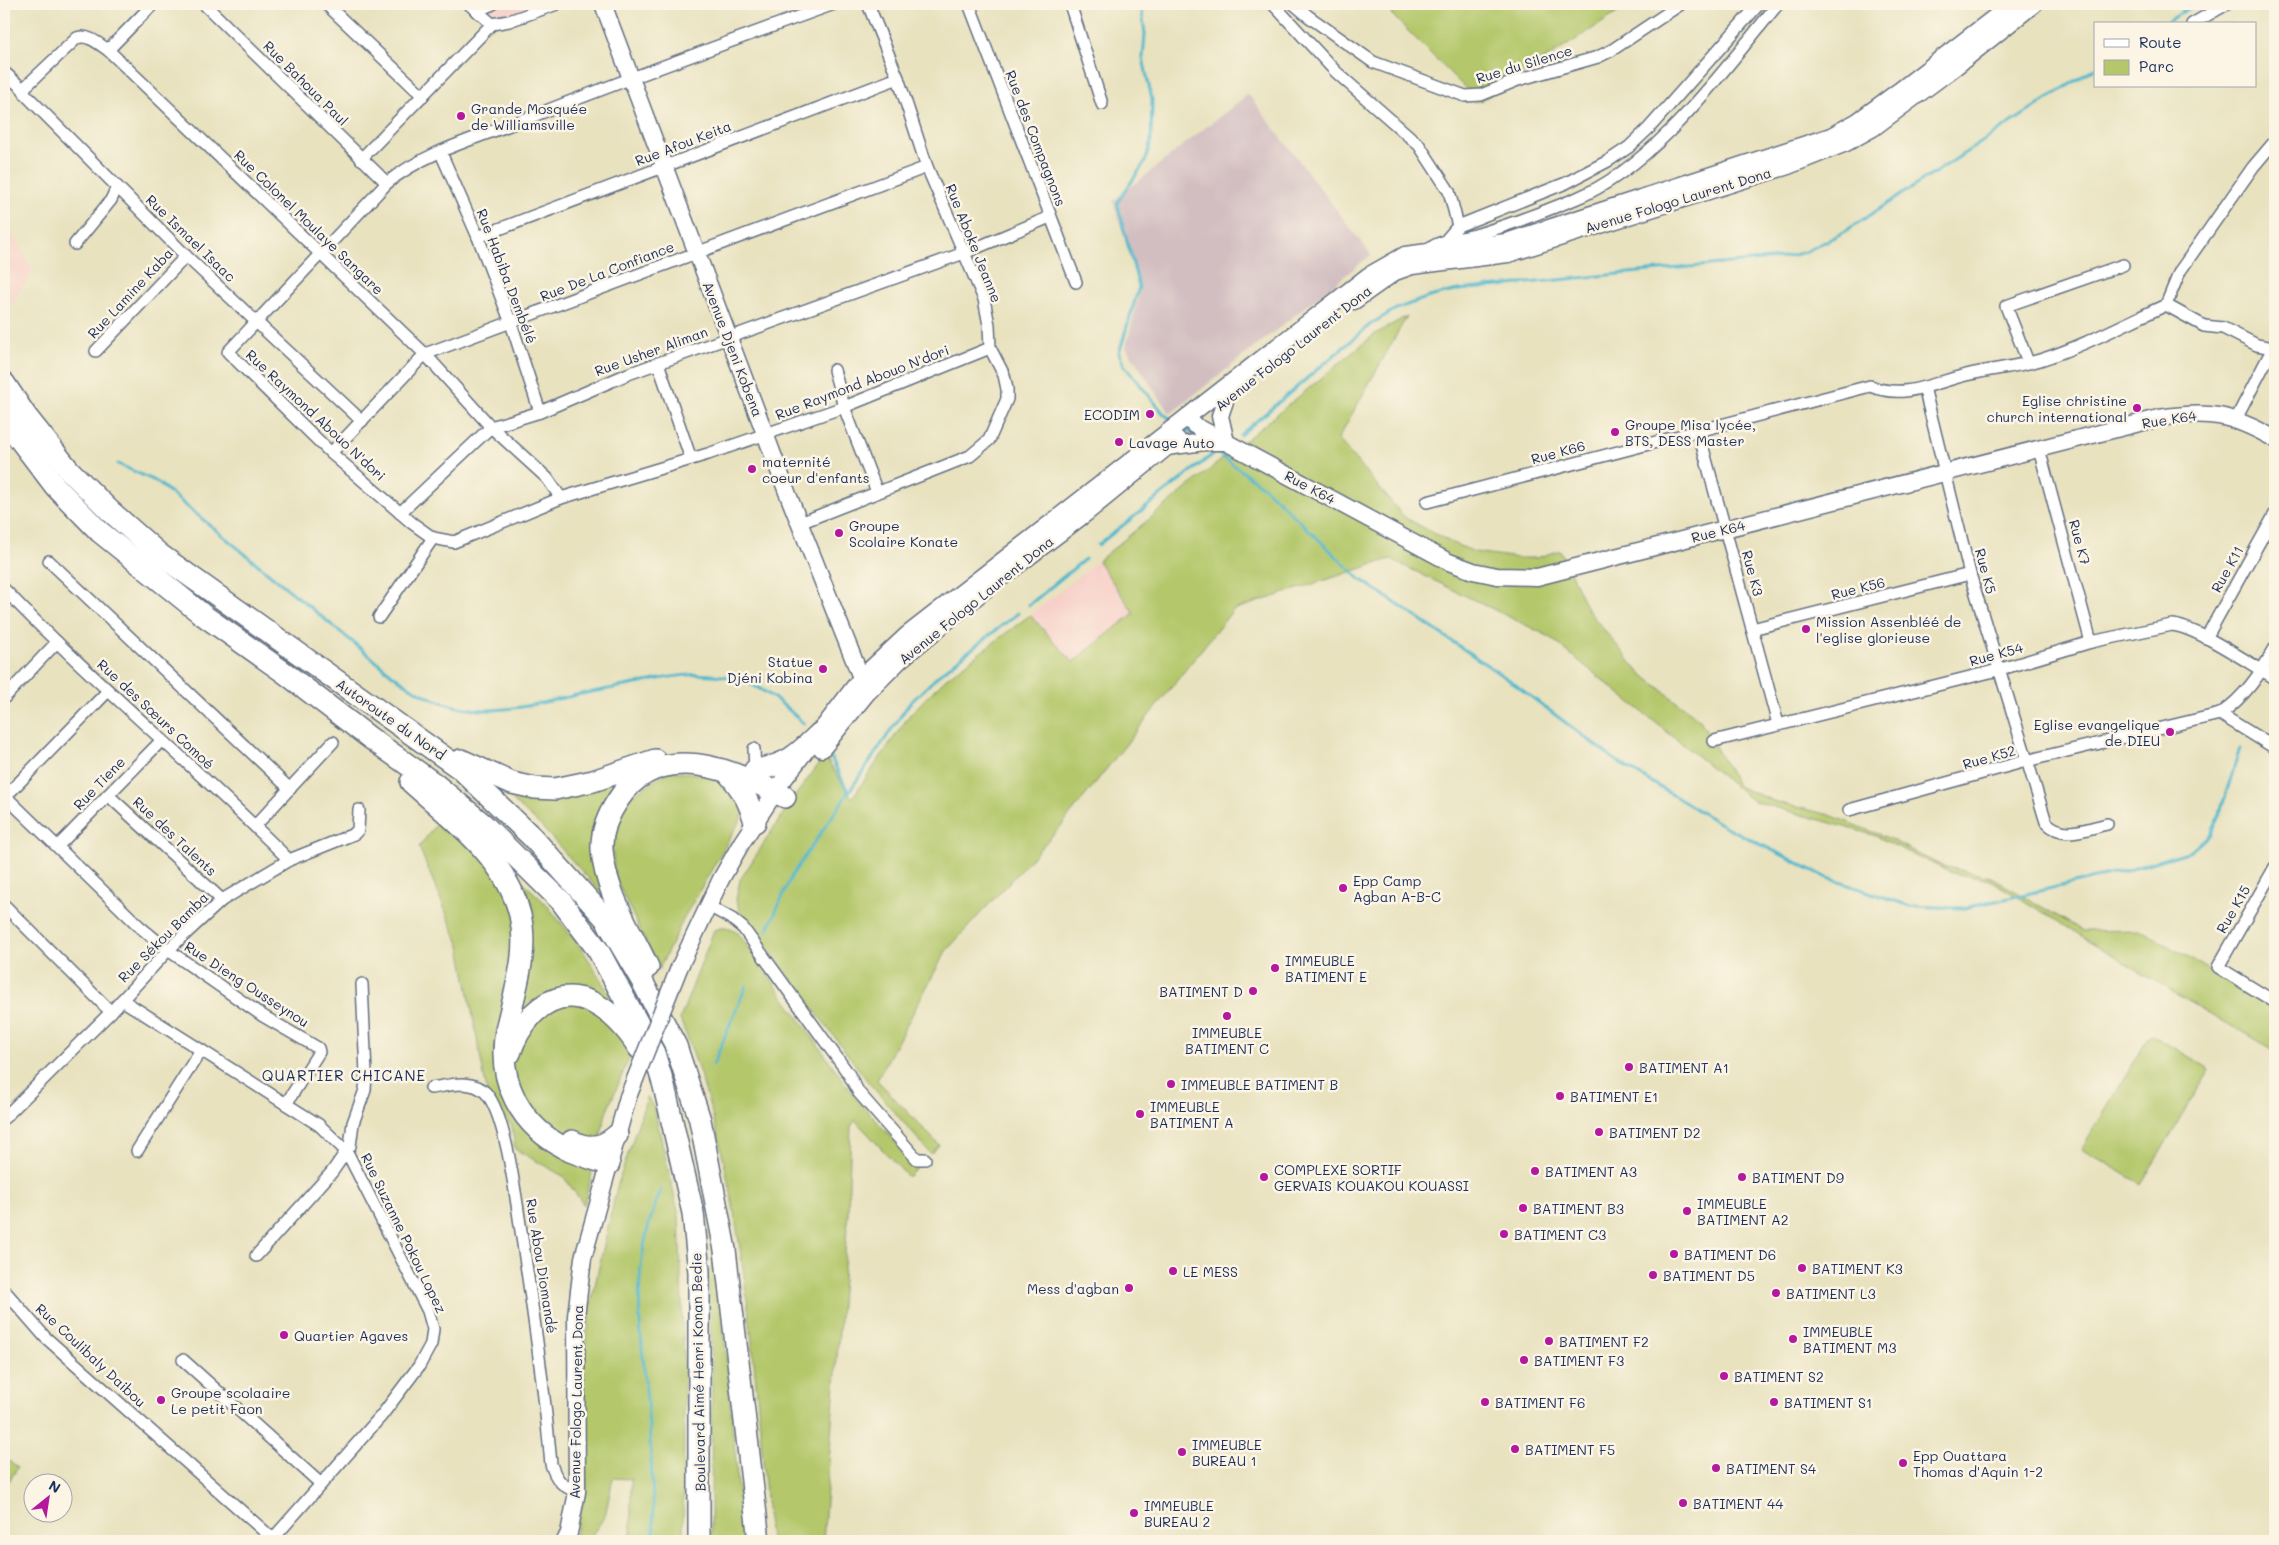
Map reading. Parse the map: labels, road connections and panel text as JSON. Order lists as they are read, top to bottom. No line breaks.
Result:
{"streets":{"highway":["Autoroute du Nord","Boulevard Aimé Henri Konan Bedie"],"main road":["Avenue Fologo Laurent Dona","Avenue Djeni Kobena","Rue K64"],"street":["Rue du Silence","Rue Bahoua Paul","Rue des Compagnons","Rue Afou Keita","Rue Colonel Moulaye Sangare","Rue Ismael Isaac","Rue Aboke Jeanne","Rue De La Confiance","Rue Habiba Dembélé","Rue Lamine Kaba","Rue Usher Aliman","Rue Raymond Abouo N'dori","Rue K66","Rue K7","Rue K11","Rue K5","Rue K3","Rue K56","Rue K54","Rue des Sœurs Comoé","Rue K52","Rue Tiene","Rue des Talents","Rue K15","Rue Sékou Bamba","Rue Dieng Ousseynou","Rue Suzanne Pokou Lopez","Rue Abou Diomandé","Rue Coulibaly Daibou"]},"crossings":[["Rue Bahoua Paul","Rue Raymond Abouo N'dori"],["Rue des Compagnons","Rue Usher Aliman"],["Rue Afou Keita","Rue Aboke Jeanne"],["Rue Afou Keita","Rue Habiba Dembélé"],["Rue Afou Keita","Avenue Djeni Kobena"],["Avenue Fologo Laurent Dona","Avenue Djeni Kobena"],["Avenue Fologo Laurent Dona","Rue K64"],["Avenue Fologo Laurent Dona","Rue Abou Diomandé"],["Rue Colonel Moulaye Sangare","Rue Ismael Isaac"],["Rue Colonel Moulaye Sangare","Rue De La Confiance"],["Rue Colonel Moulaye Sangare","Rue Usher Aliman"],["Rue Colonel Moulaye Sangare","Rue Raymond Abouo N'dori"],["Rue Ismael Isaac","Rue De La Confiance"],["Rue Ismael Isaac","Rue Lamine Kaba"],["Rue Ismael Isaac","Rue Raymond Abouo N'dori"],["Rue Aboke Jeanne","Rue De La Confiance"],["Rue Aboke Jeanne","Avenue Djeni Kobena"],["Rue Aboke Jeanne","Rue Usher Aliman"],["Rue Aboke Jeanne","Rue Raymond Abouo N'dori"],["Rue De La Confiance","Rue Habiba Dembélé"],["Rue De La Confiance","Avenue Djeni Kobena"],["Rue De La Confiance","Rue Raymond Abouo N'dori"],["Rue Habiba Dembélé","Rue Usher Aliman"],["Rue Habiba Dembélé","Rue Raymond Abouo N'dori"],["Avenue Djeni Kobena","Rue Usher Aliman"],["Avenue Djeni Kobena","Rue Raymond Abouo N'dori"],["Rue Usher Aliman","Rue Raymond Abouo N'dori"],["Rue K64","Rue K7"],["Rue K64","Rue K5"],["Rue K64","Rue K3"],["Rue K66","Rue K5"],["Rue K66","Rue K3"],["Rue K7","Rue K54"],["Rue K11","Rue K54"],["Rue K5","Rue K56"],["Rue K5","Rue K54"],["Rue K5","Rue K52"],["Rue K3","Rue K56"],["Rue K3","Rue K54"],["Rue des Sœurs Comoé","Rue Tiene"],["Rue des Sœurs Comoé","Rue Sékou Bamba"],["Autoroute du Nord","Boulevard Aimé Henri Konan Bedie"],["Rue Tiene","Rue des Talents"],["Rue Tiene","Rue Dieng Ousseynou"],["Rue des Talents","Rue Sékou Bamba"],["Rue Sékou Bamba","Rue Dieng Ousseynou"],["Rue Sékou Bamba","Rue Suzanne Pokou Lopez"],["Rue Dieng Ousseynou","Rue Suzanne Pokou Lopez"],["Rue Suzanne Pokou Lopez","Rue Coulibaly Daibou"]],"districts":["QUARTIER CHICANE"],"places":["Grande Mosquée de Williamsville","Eglise christine church international","ECODIM","Groupe Misa lycée, BTS, DESS Master","Lavage Auto","maternité coeur d'enfants","Groupe Scolaire Konate","Mission Assenbléé de l'eglise glorieuse","Statue Djéni Kobina","Eglise evangelique de DIEU","Epp Camp Agban A-B-C","IMMEUBLE BATIMENT E","BATIMENT D","IMMEUBLE BATIMENT C","BATIMENT A1","IMMEUBLE BATIMENT B","BATIMENT E1","IMMEUBLE BATIMENT A","BATIMENT D2","BATIMENT A3","COMPLEXE SORTIF GERVAIS KOUAKOU KOUASSI","BATIMENT D9","BATIMENT B3","IMMEUBLE BATIMENT A2","BATIMENT C3","BATIMENT D6","BATIMENT K3","LE MESS","BATIMENT D5","Mess d'agban","BATIMENT L3","Quartier Agaves","IMMEUBLE BATIMENT M3","BATIMENT F2","BATIMENT F3","BATIMENT S2","Groupe scolaaire Le petit Faon","BATIMENT F6","BATIMENT S1","BATIMENT F5","IMMEUBLE BUREAU 1","Epp Ouattara Thomas d'Aquin 1-2","BATIMENT S4","BATIMENT 44","IMMEUBLE BUREAU 2"],"legend":["Route","Parc"],"north":"top right"}
